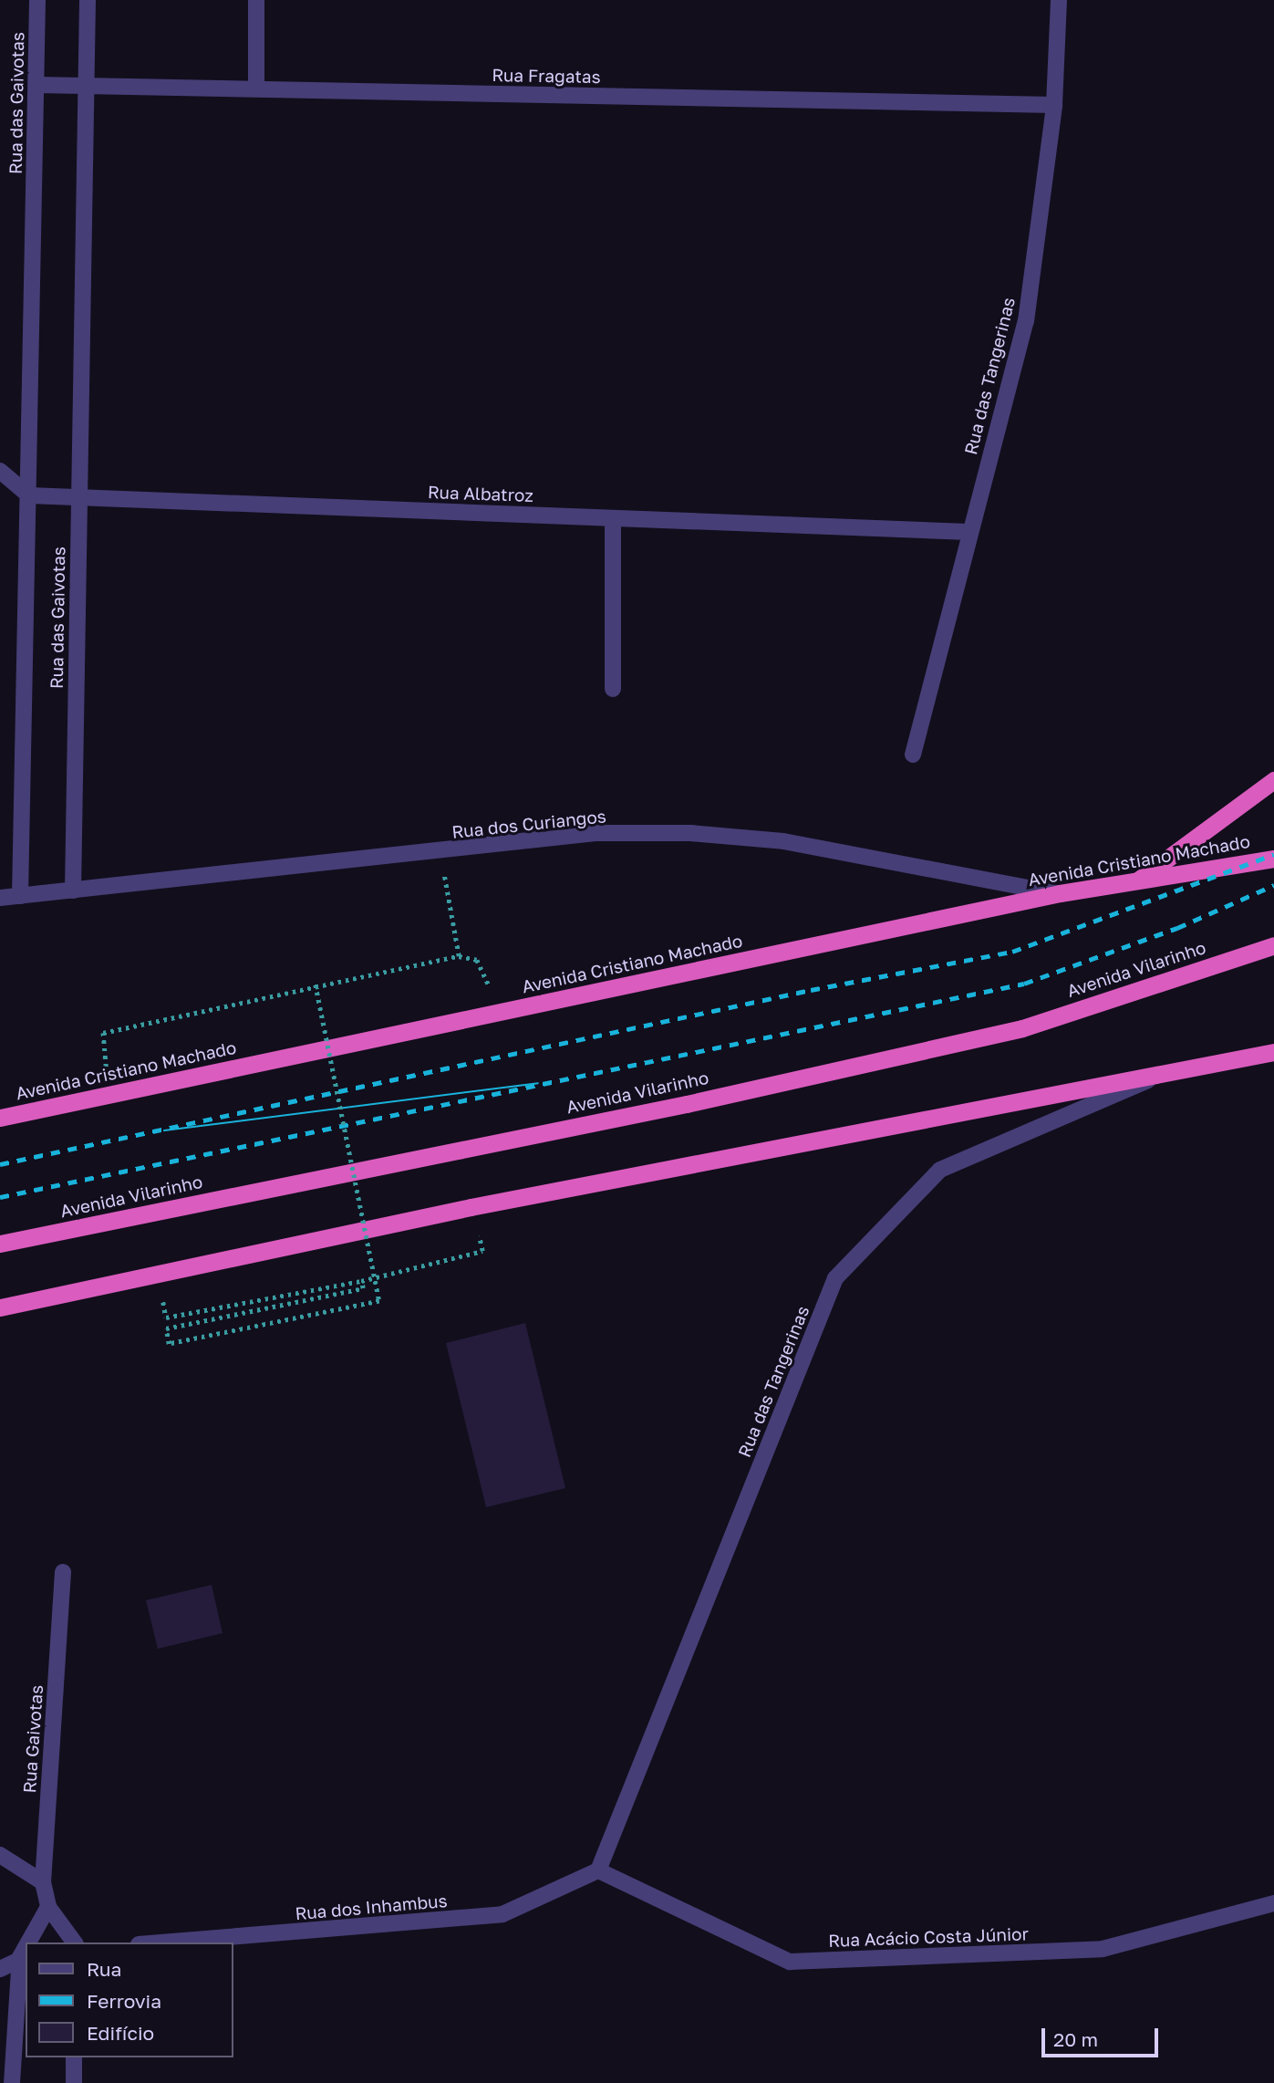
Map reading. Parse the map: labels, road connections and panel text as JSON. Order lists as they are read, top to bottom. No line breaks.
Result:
{"streets":{"highway":["Avenida Cristiano Machado","Avenida Vilarinho"],"street":["Rua Fragatas","Rua das Gaivotas","Rua das Tangerinas","Rua Albatroz","Rua dos Curiangos","Rua Gaivotas","Rua dos Inhambus","Rua Acácio Costa Júnior"]},"crossings":[["Rua Fragatas","Rua das Gaivotas"],["Rua Fragatas","Rua das Tangerinas"],["Rua das Gaivotas","Rua Albatroz"],["Rua das Gaivotas","Rua dos Curiangos"],["Rua das Tangerinas","Rua Albatroz"],["Rua das Tangerinas","Rua dos Inhambus"],["Rua das Tangerinas","Rua Acácio Costa Júnior"],["Rua dos Curiangos","Avenida Cristiano Machado"],["Rua dos Inhambus","Rua Acácio Costa Júnior"]],"legend":["Rua","Ferrovia","Edifício"],"scale_bar":"20 m"}
